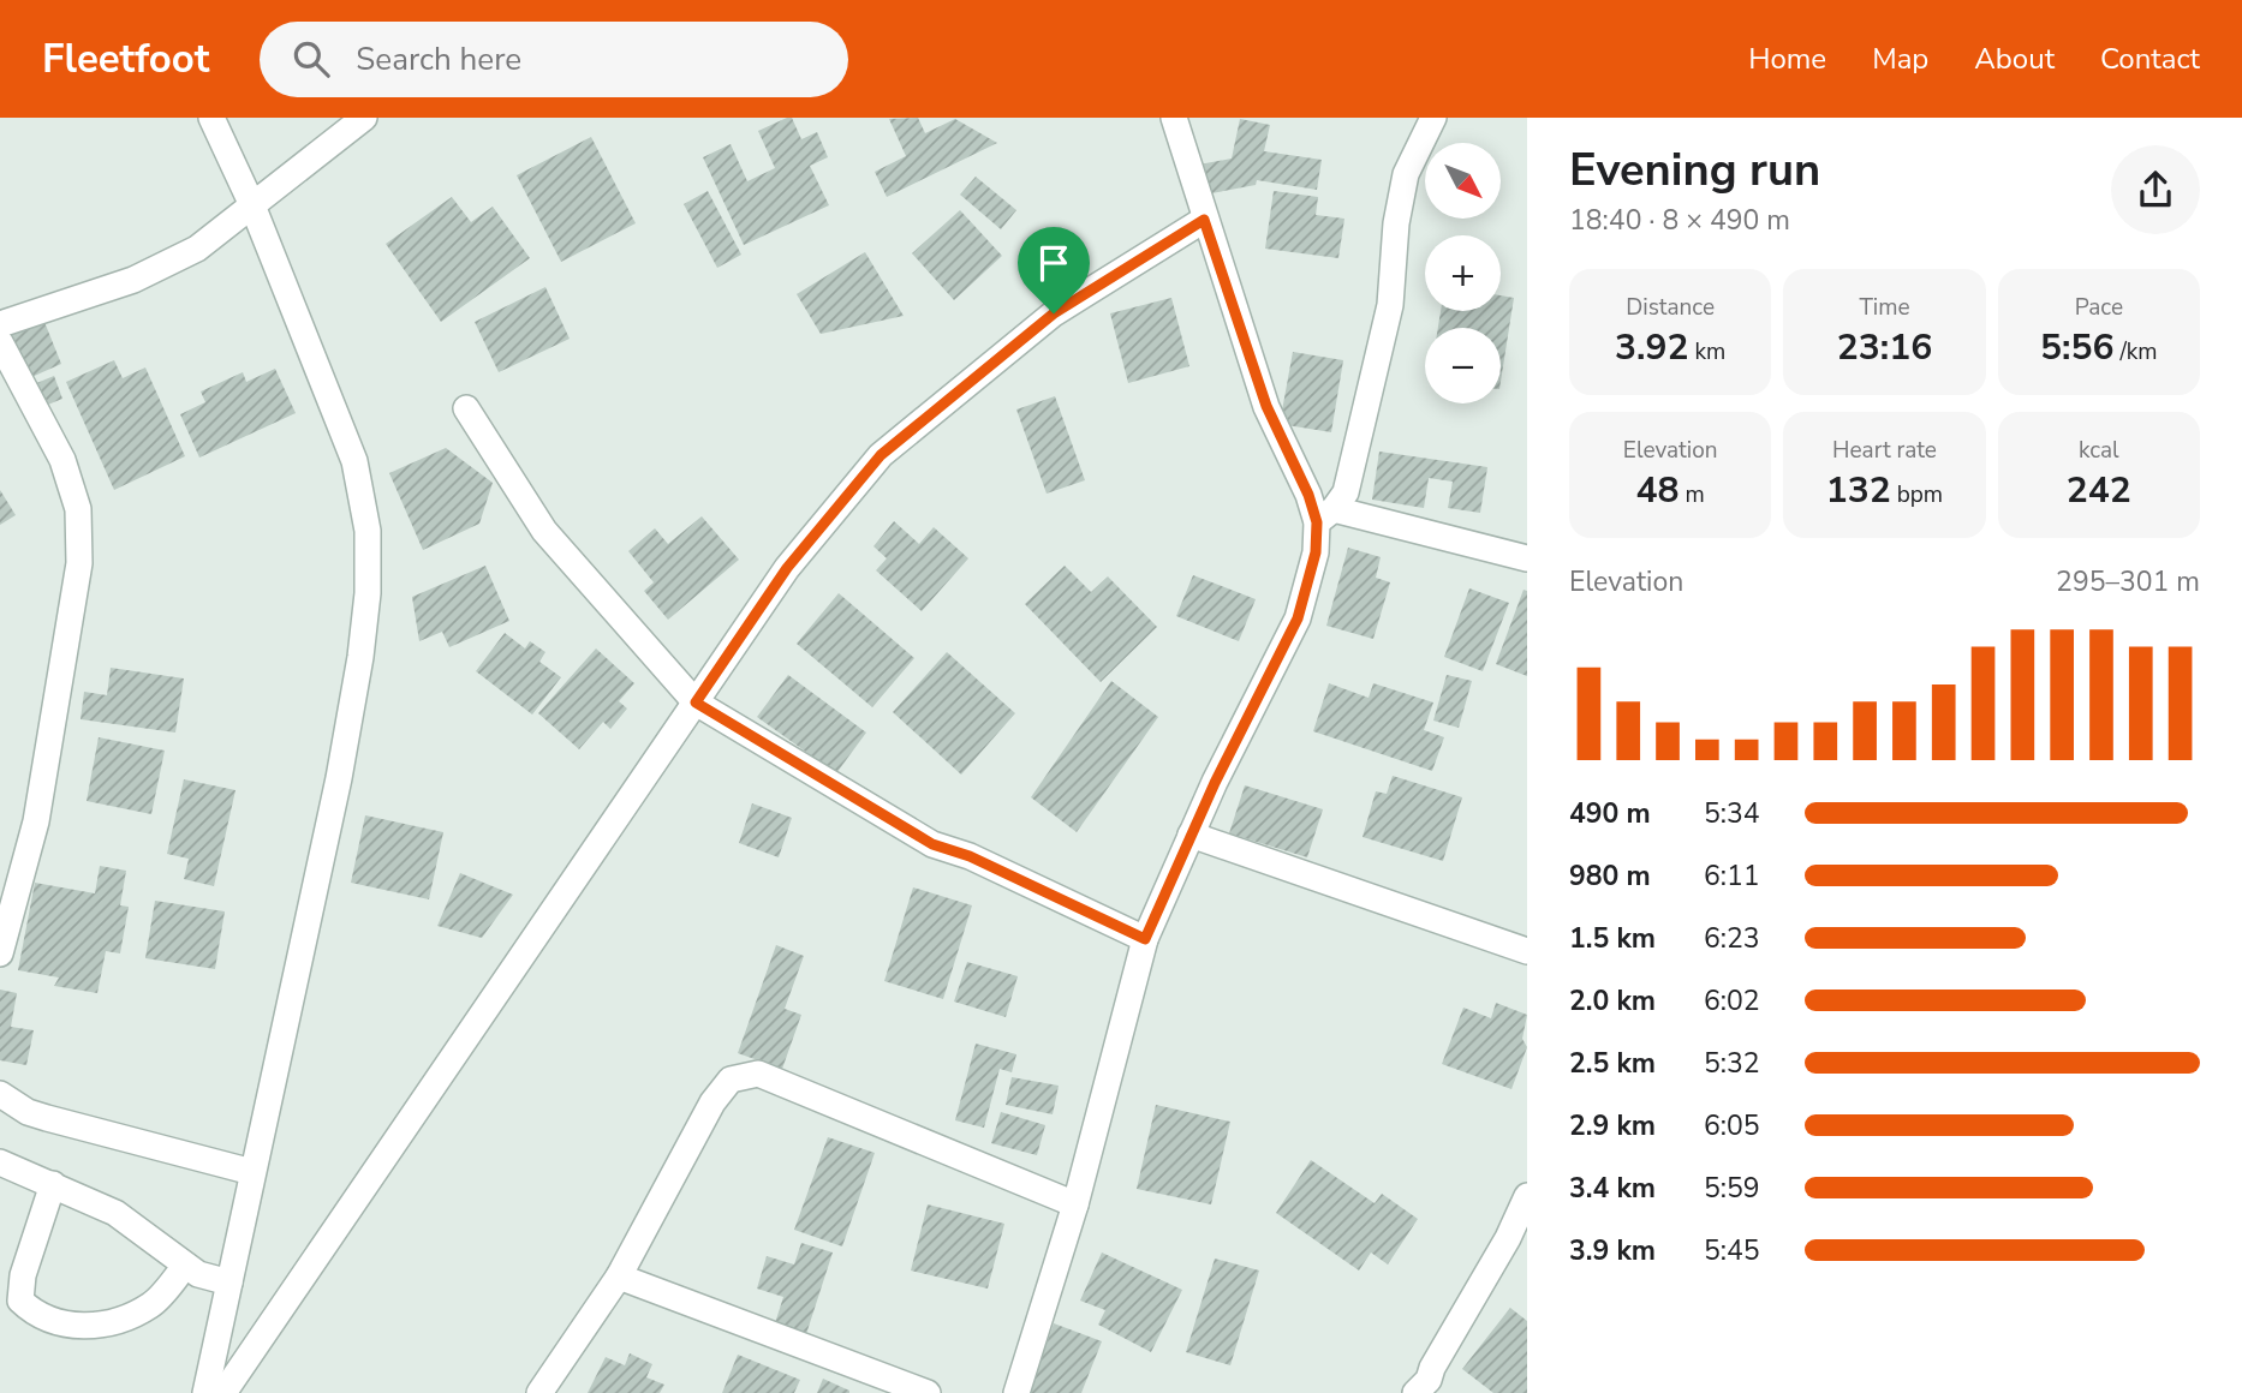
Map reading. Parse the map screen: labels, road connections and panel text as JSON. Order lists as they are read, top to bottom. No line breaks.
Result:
{"north":"bottom right","page":{"header":"Fleetfoot","search":"Search here","nav":["Home","Map","About","Contact"],"heading":["Evening run","18:40 · 8 × 490 m"],"map_buttons":["+","−"],"stats":[["Distance","3.92 km"],["Time","23:16"],["Pace","5:56 /km"],["Elevation","48 m"],["Heart rate","132 bpm"],["kcal","242"]],"chart":["Elevation","295–301 m"],"list":[{"name":"490 m","note":"5:34"},{"name":"980 m","note":"6:11"},{"name":"1.5 km","note":"6:23"},{"name":"2.0 km","note":"6:02"},{"name":"2.5 km","note":"5:32"},{"name":"2.9 km","note":"6:05"},{"name":"3.4 km","note":"5:59"},{"name":"3.9 km","note":"5:45"}]}}
